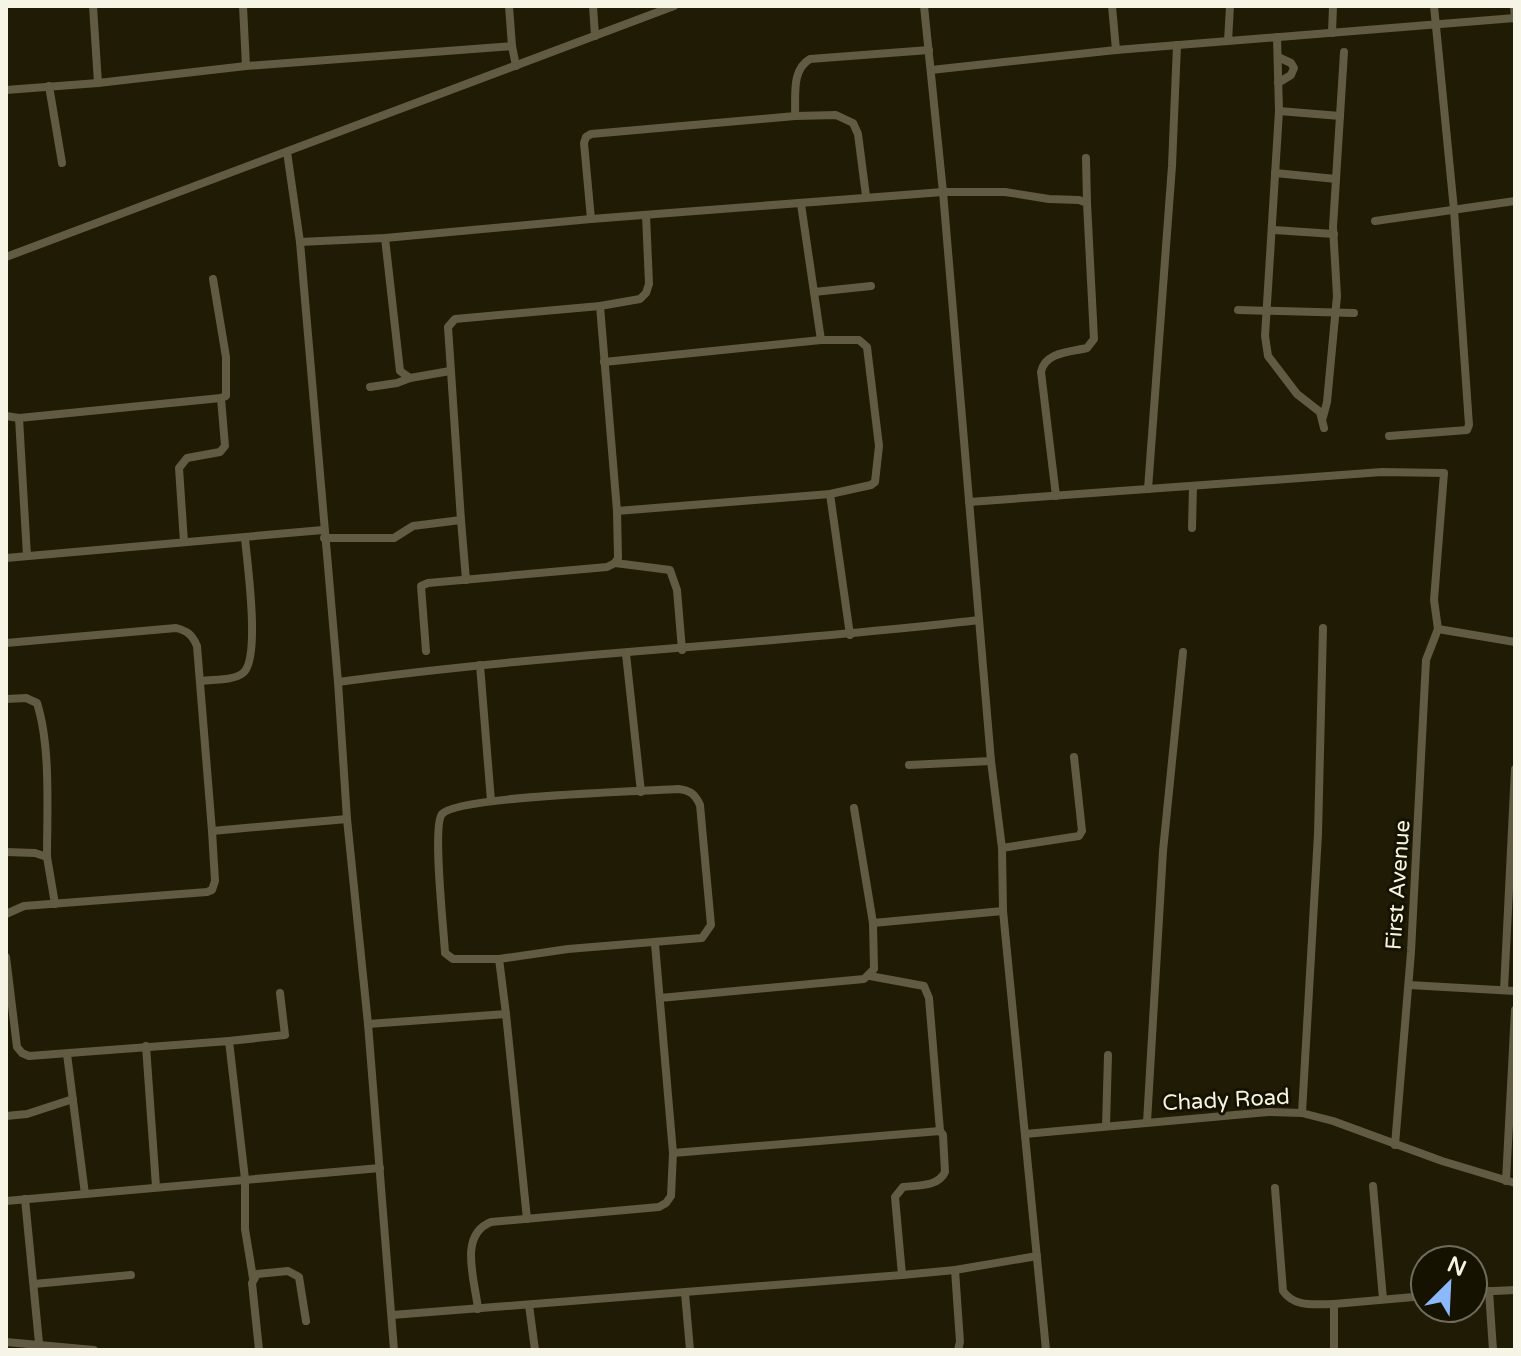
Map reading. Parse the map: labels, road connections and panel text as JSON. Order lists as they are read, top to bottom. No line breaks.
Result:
{"streets":{"street":["First Avenue","Chady Road"]},"crossings":[["First Avenue","Chady Road"]],"north":"top right"}
